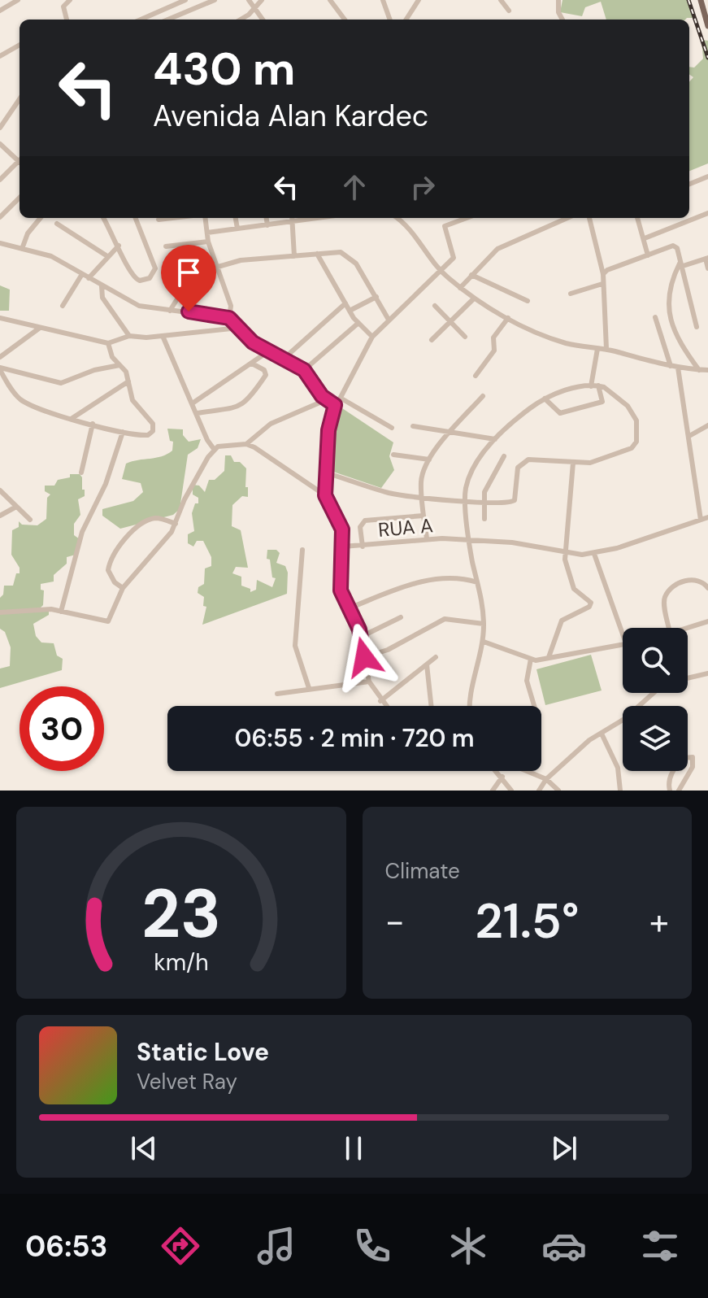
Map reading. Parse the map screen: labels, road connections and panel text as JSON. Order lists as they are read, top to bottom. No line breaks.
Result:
{"streets":{"street":["RUA A"]},"page":{"turn":["430 m","Avenida Alan Kardec"],"limit":"30","trip":"06:55 · 2 min · 720 m","tile":"Climate","heat":["−","21.5°","+"],"song":["Static Love","Velvet Ray"],"tabs":"06:53","gauge":["23","km/h"]}}
